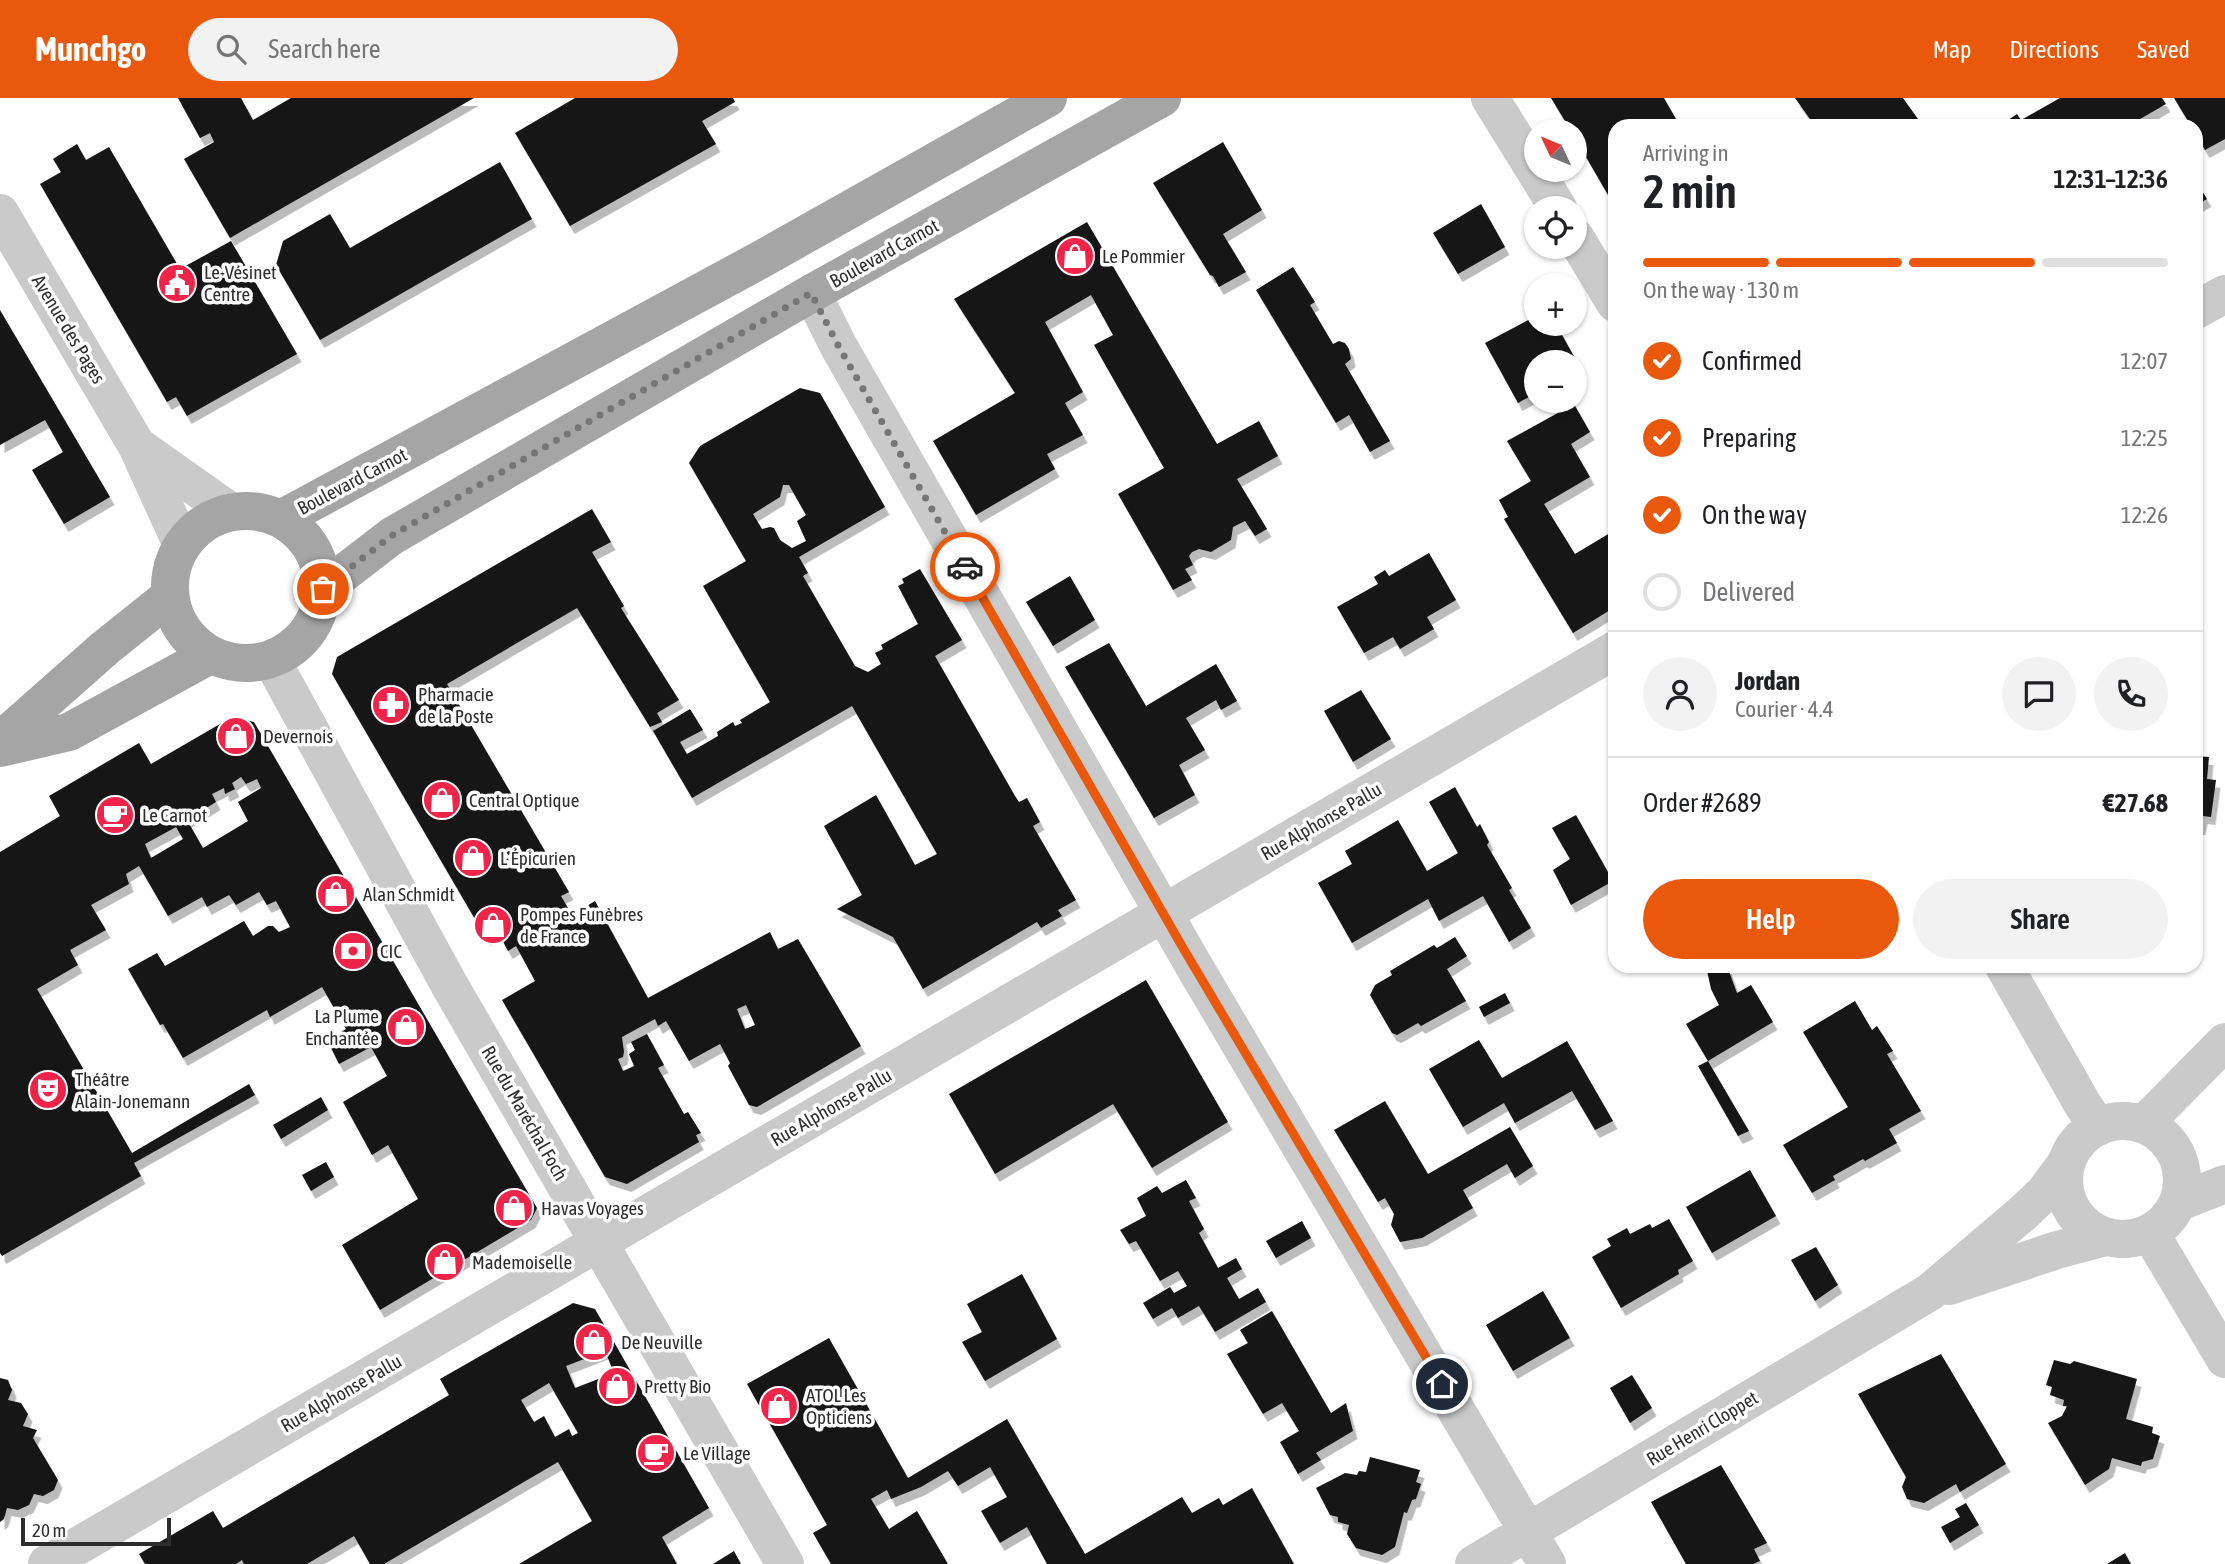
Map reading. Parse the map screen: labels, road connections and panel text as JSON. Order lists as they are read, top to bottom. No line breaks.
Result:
{"streets":{"main road":["Boulevard Carnot"],"street":["Avenue des Pages","Rue Alphonse Pallu","Rue du Maréchal Foch","Rue Henri Cloppet"]},"crossings":[["Boulevard Carnot","Avenue des Pages"],["Boulevard Carnot","Rue du Maréchal Foch"],["Avenue des Pages","Rue du Maréchal Foch"],["Rue Alphonse Pallu","Rue du Maréchal Foch"]],"places":{"shop":["Le Pommier","Devernois","Central Optique","L’Épicurien","Alan Schmidt","Pompes Funèbres de France","La Plume Enchantée","Havas Voyages","Mademoiselle","De Neuville","Pretty Bio","ATOL Les Opticiens"],"public building":["Le-Vésinet Centre"],"pharmacy":["Pharmacie de la Poste"],"cafe":["Le Carnot","Le Village"],"bank":["CIC"],"theatre":["Théâtre Alain-Jonemann"]},"scale_bar":"20 m","north":"top left","page":{"header":"Munchgo","search":"Search here","nav":["Map","Directions","Saved"],"map_buttons":["+","−"],"heading":["2 min","Arriving in","12:31–12:36"],"panel":["Jordan","Courier · 4.4","Order #2689","€27.68"],"bar":"On the way · 130 m","list":[["Confirmed","12:07"],["Preparing","12:25"],["On the way","12:26"],"Delivered"],"buttons":["Help","Share"],"scale":"20 m"}}
